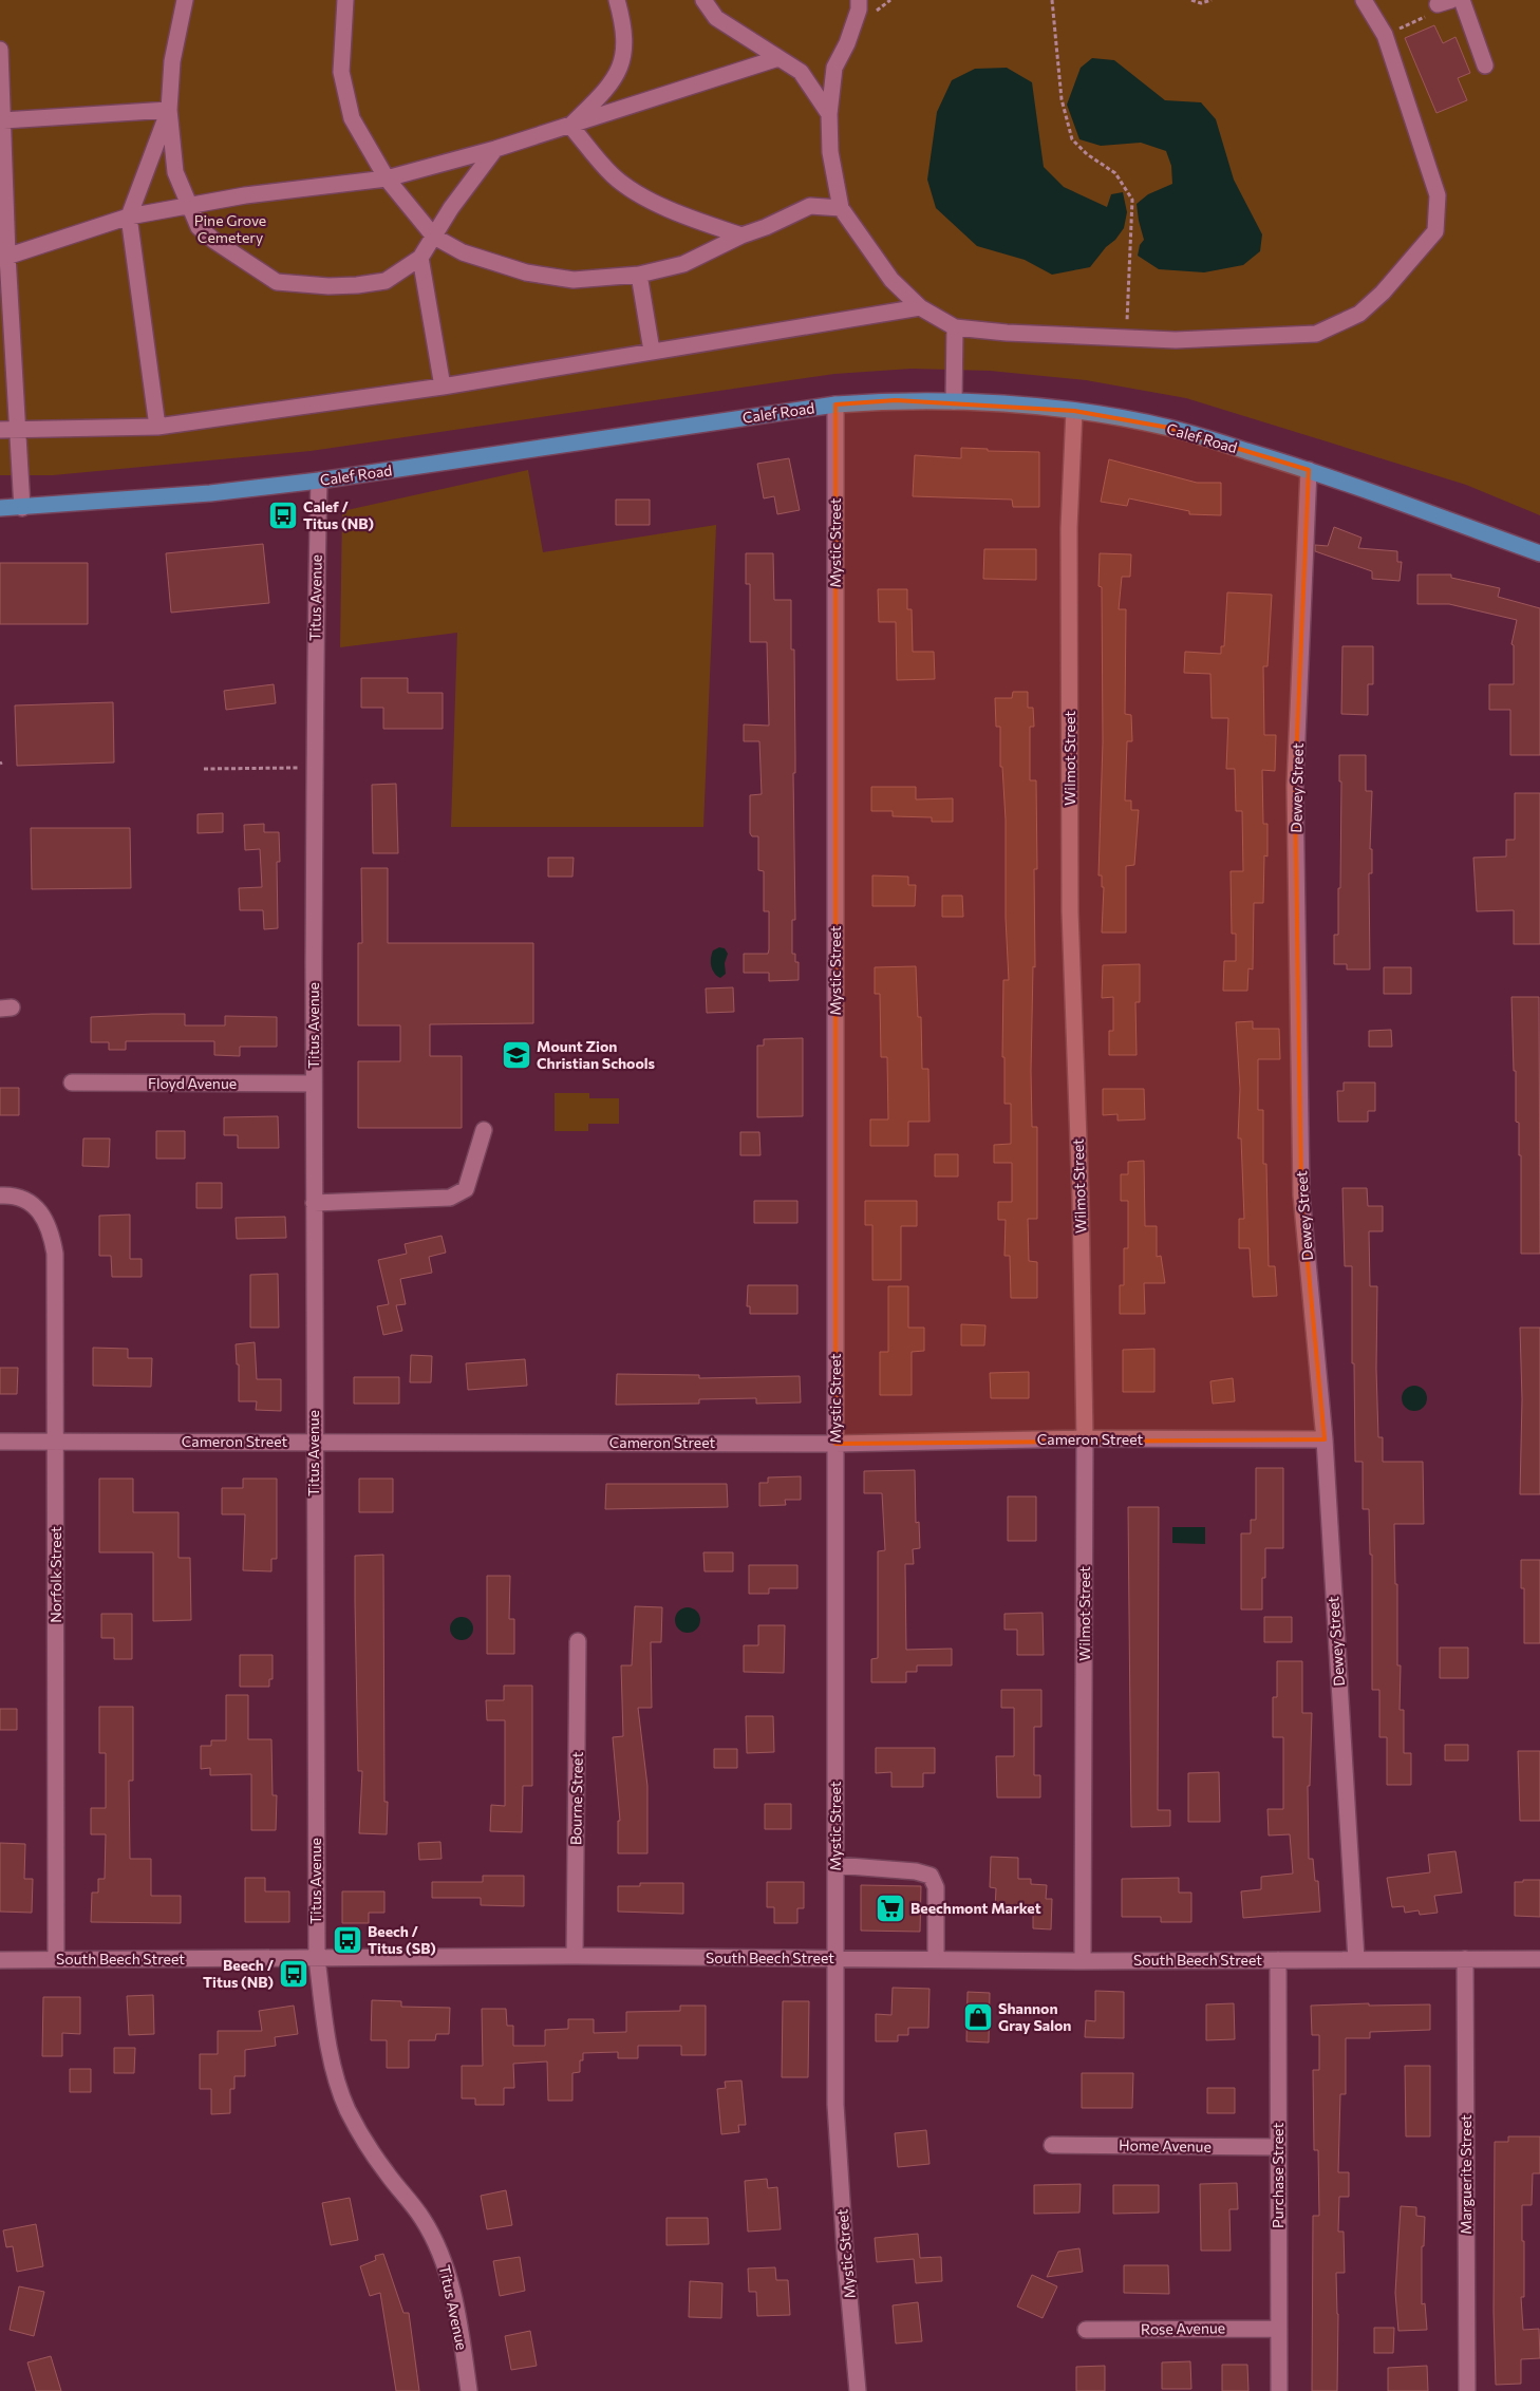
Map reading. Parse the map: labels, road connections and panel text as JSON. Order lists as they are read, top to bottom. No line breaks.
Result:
{"streets":{"main road":["Calef Road"],"street":["Mystic Street","Titus Avenue","Wilmot Street","Dewey Street","Floyd Avenue","Cameron Street","Norfolk Street","Bourne Street","South Beech Street","Home Avenue","Marguerite Street","Purchase Street","Rose Avenue"]},"crossings":[["Calef Road","Mystic Street"],["Calef Road","Titus Avenue"],["Calef Road","Wilmot Street"],["Calef Road","Dewey Street"],["Mystic Street","Cameron Street"],["Mystic Street","South Beech Street"],["Titus Avenue","Floyd Avenue"],["Titus Avenue","Cameron Street"],["Titus Avenue","South Beech Street"],["Wilmot Street","Cameron Street"],["Wilmot Street","South Beech Street"],["Dewey Street","Cameron Street"],["Dewey Street","South Beech Street"],["Cameron Street","Norfolk Street"],["Norfolk Street","South Beech Street"],["Bourne Street","South Beech Street"],["South Beech Street","Marguerite Street"],["South Beech Street","Purchase Street"],["Home Avenue","Purchase Street"],["Purchase Street","Rose Avenue"]],"parks":["Pine Grove Cemetery"],"places":{"bus stop":["Calef / Titus (NB)","Beech / Titus (SB)","Beech / Titus (NB)"],"school or university":["Mount Zion Christian Schools"],"supermarket":["Beechmont Market"],"shop":["Shannon Gray Salon"]}}
